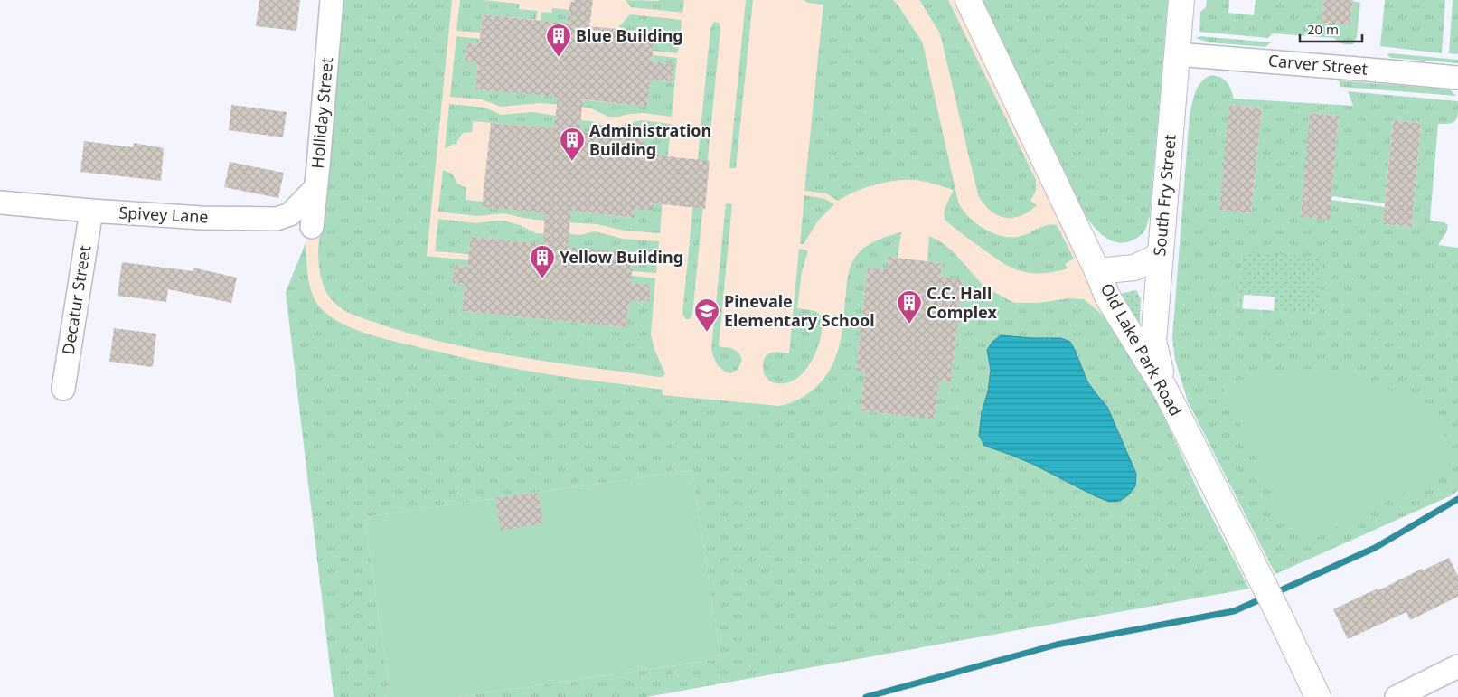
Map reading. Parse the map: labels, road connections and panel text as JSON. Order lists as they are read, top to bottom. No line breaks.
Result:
{"streets":{"street":["Carver Street","Holliday Street","South Fry Street","Spivey Lane","Decatur Street","Old Lake Park Road"]},"crossings":[["Carver Street","South Fry Street"],["Holliday Street","Spivey Lane"],["South Fry Street","Old Lake Park Road"],["Spivey Lane","Decatur Street"]],"places":{"building":["Blue Building","Administration Building","Yellow Building","C.C. Hall Complex"],"school or university":["Pinevale Elementary School"]},"scale_bar":"20 m"}
